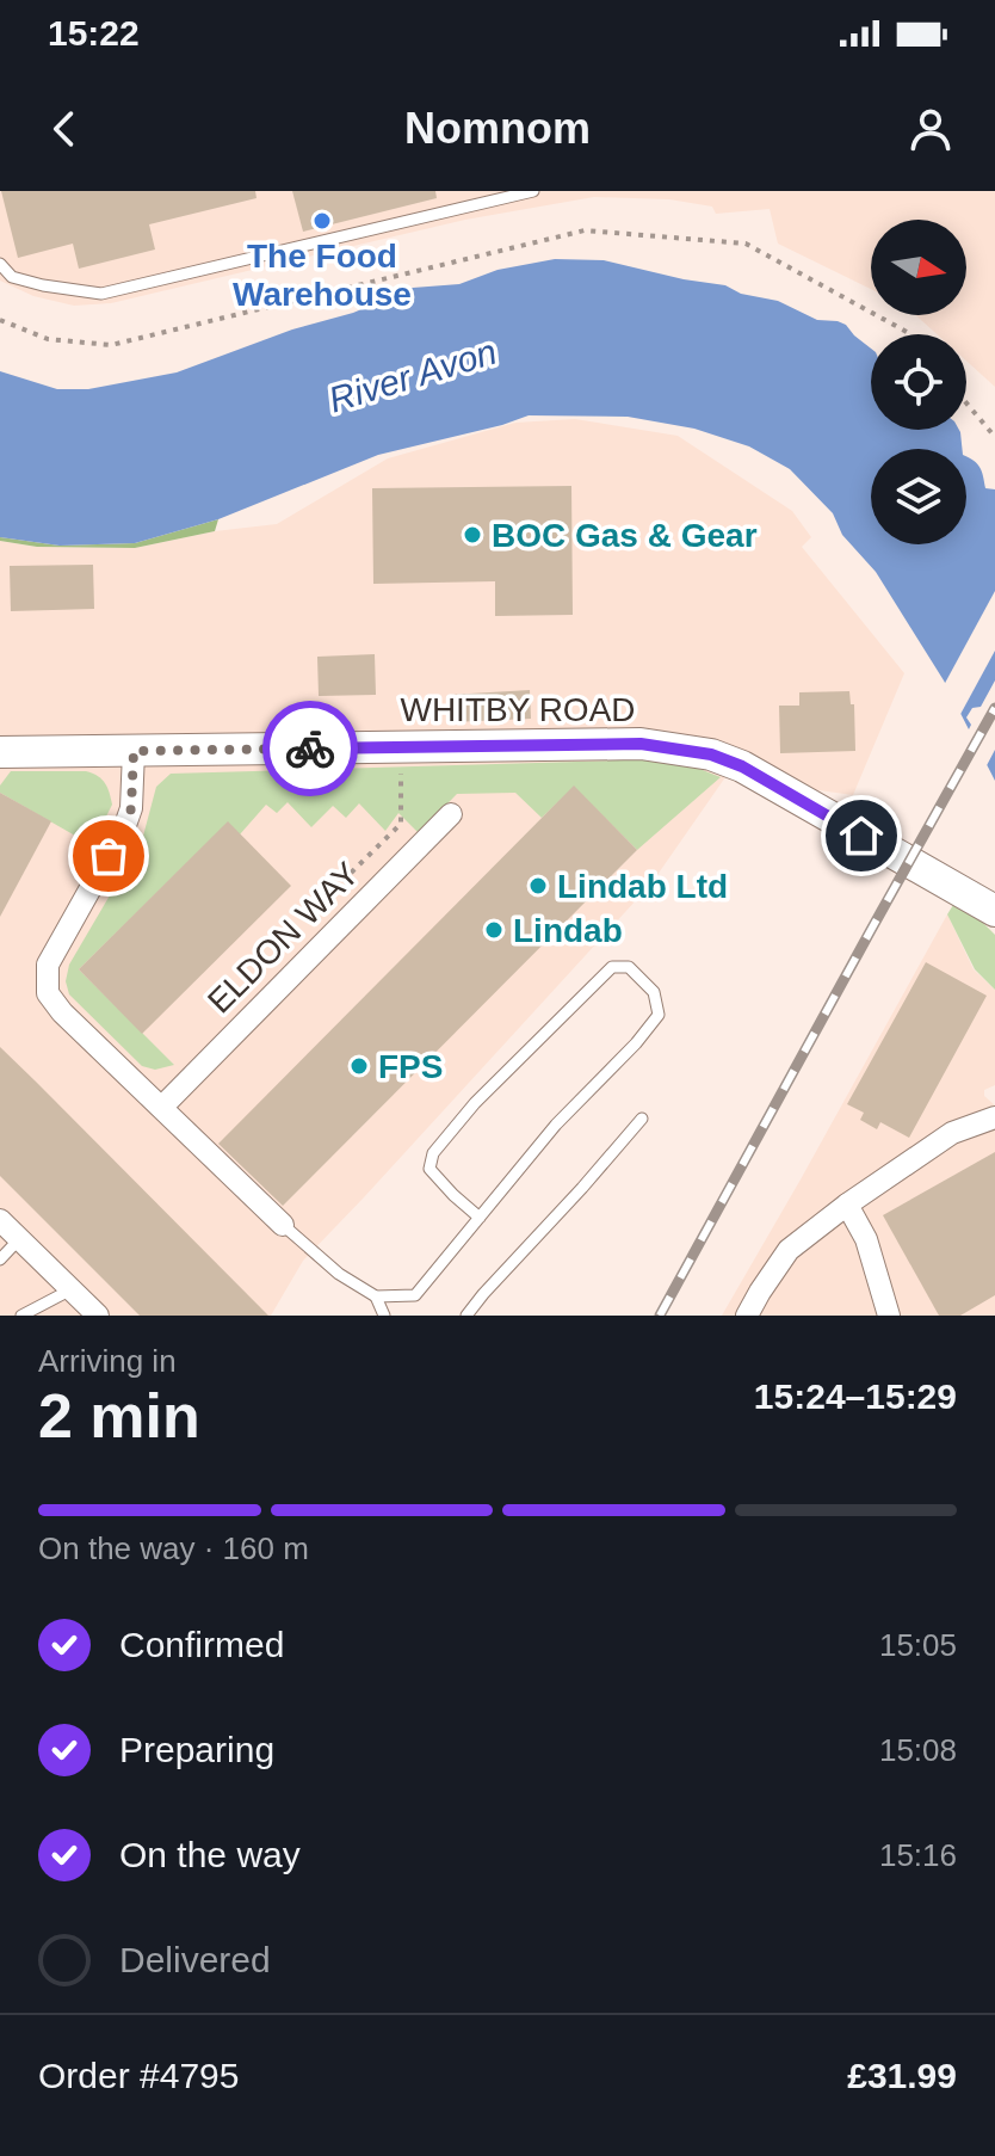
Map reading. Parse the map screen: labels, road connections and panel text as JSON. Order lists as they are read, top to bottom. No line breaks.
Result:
{"streets":{"street":["WHITBY ROAD","ELDON WAY"]},"water":["River Avon"],"places":["The Food Warehouse","BOC Gas & Gear","Lindab Ltd","Lindab","FPS"],"north":"right","page":{"status":"15:22","header":"Nomnom","heading":["2 min","Arriving in","15:24–15:29"],"panel":["Order #4795","£31.99"],"bar":"On the way · 160 m","list":[["Confirmed","15:05"],["Preparing","15:08"],["On the way","15:16"],"Delivered"]}}
